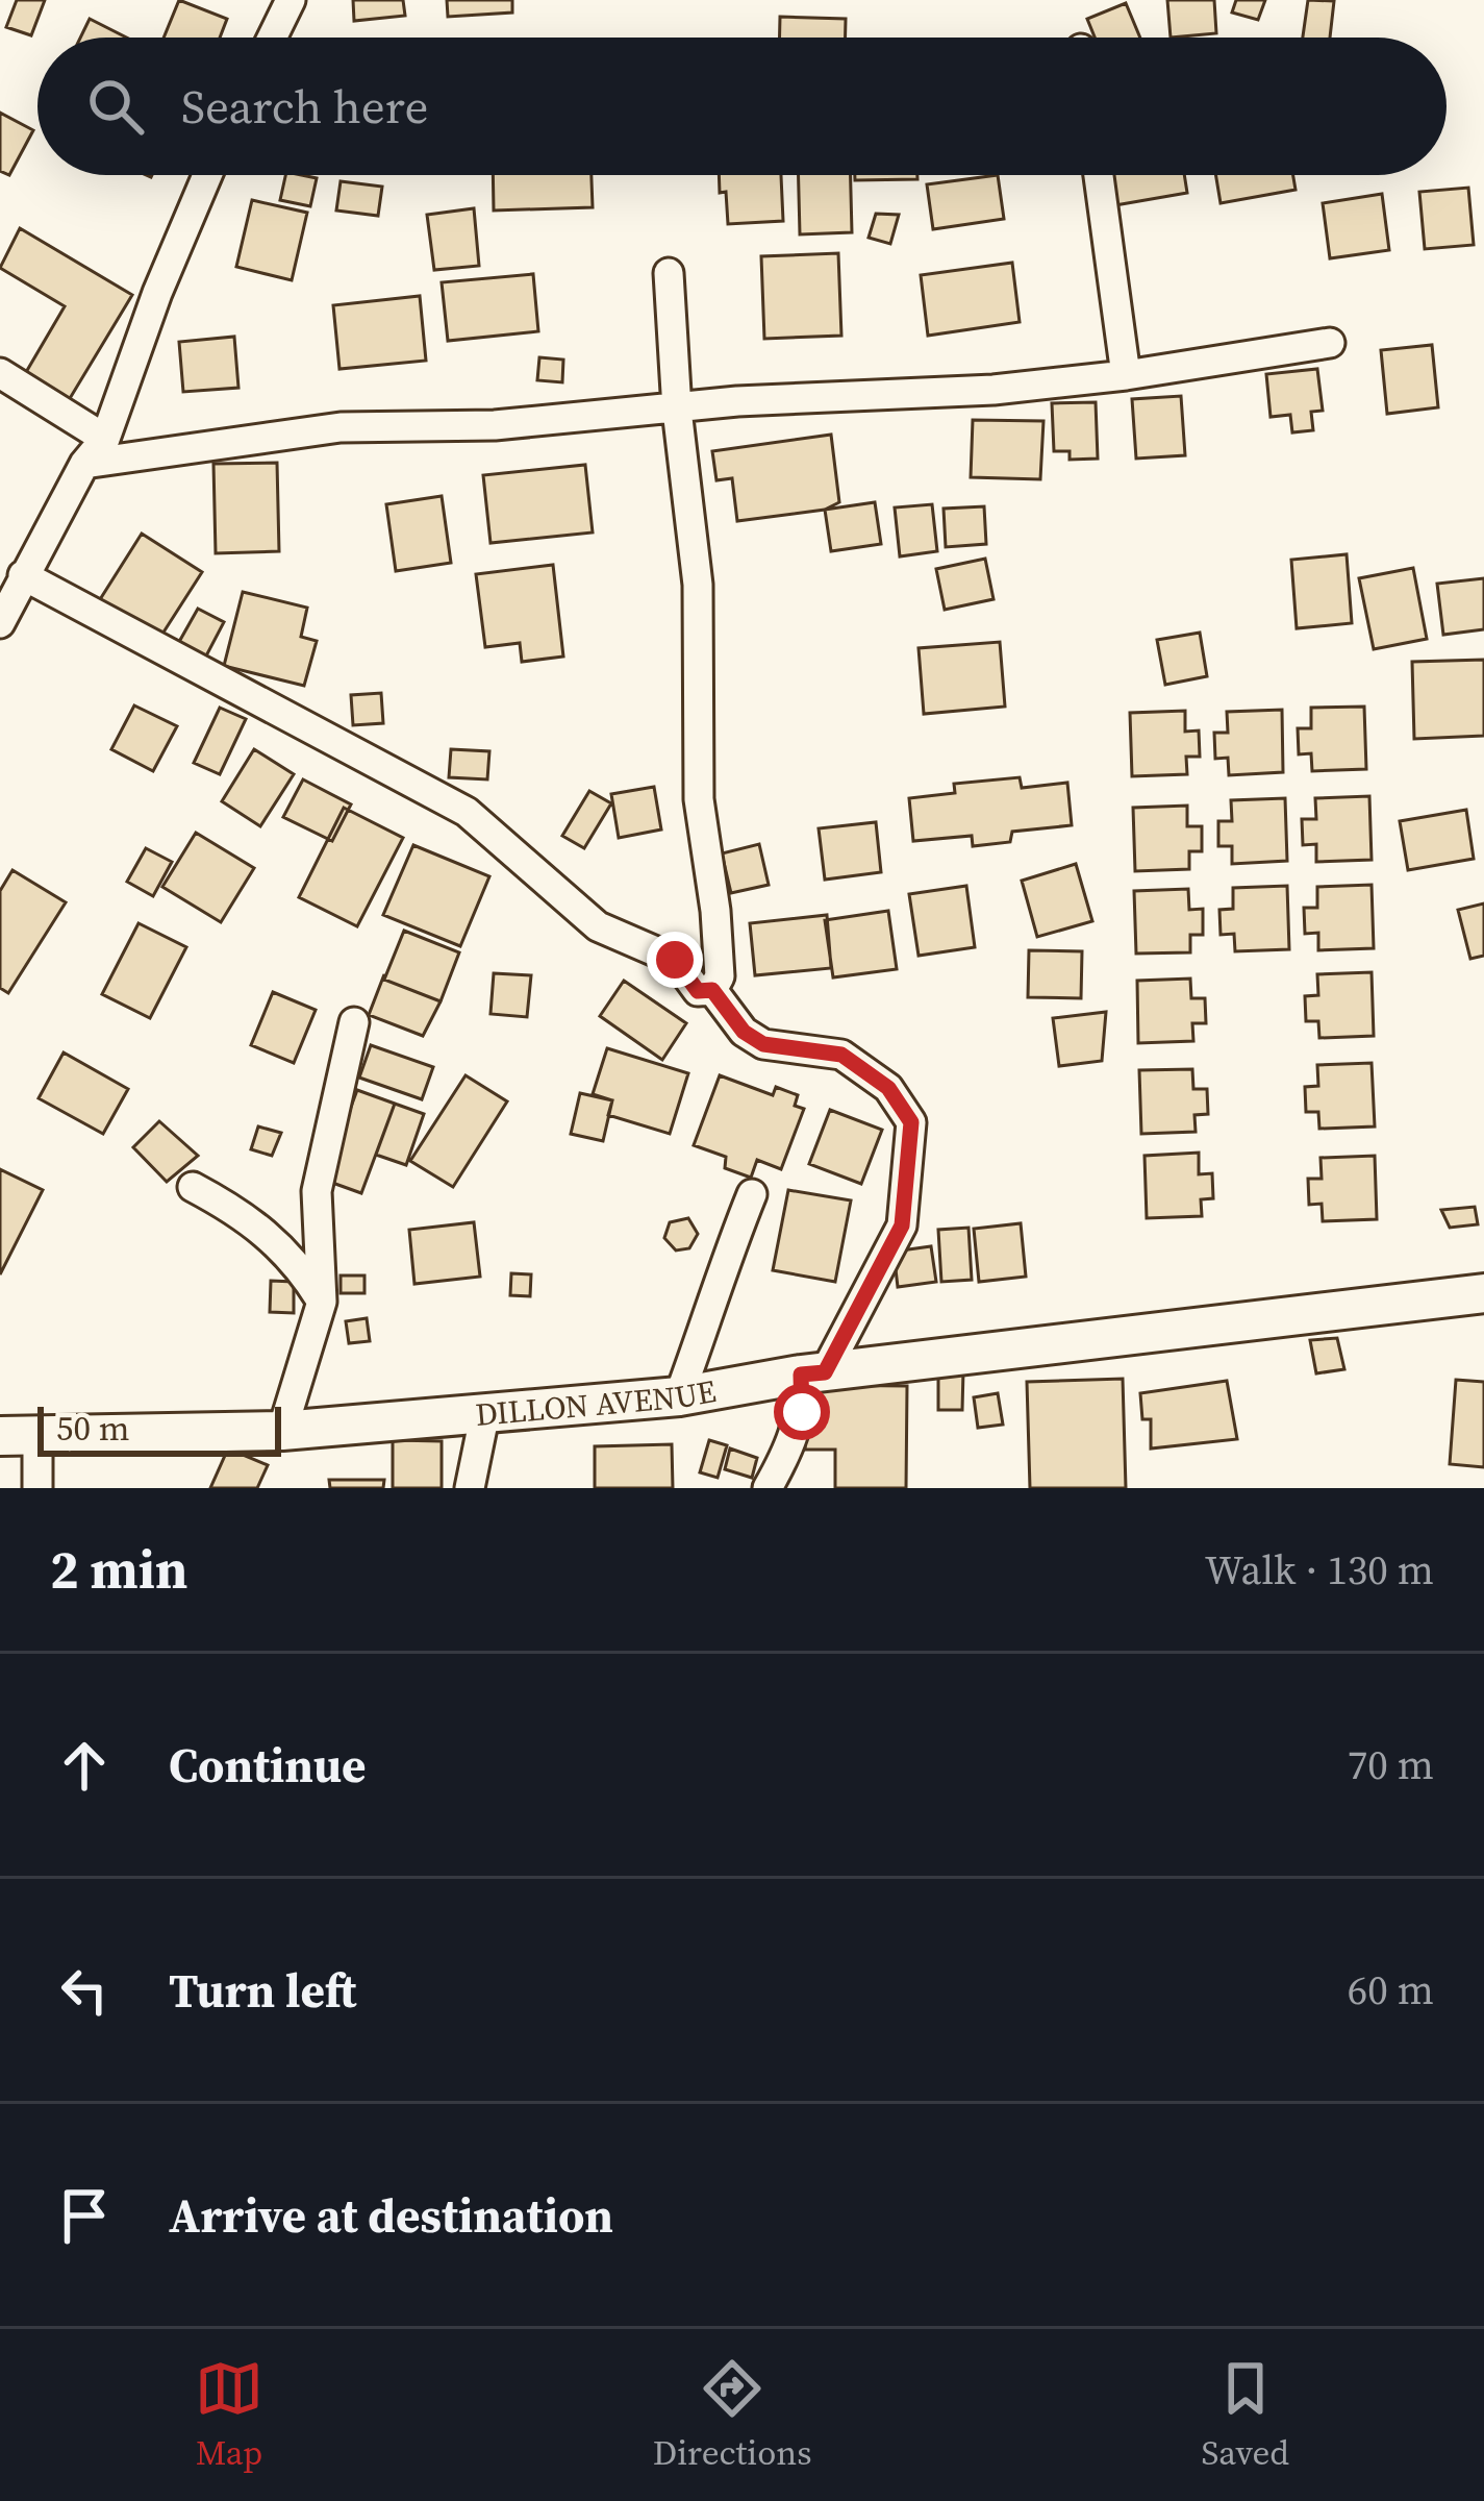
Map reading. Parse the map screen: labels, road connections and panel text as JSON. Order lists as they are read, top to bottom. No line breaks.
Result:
{"streets":{"street":["DILLON AVENUE"]},"scale_bar":"50 m","page":{"search":"Search here","scale":"50 m","heading":["2 min","Walk · 130 m"],"list":[["Continue","70 m"],["Turn left","60 m"],"Arrive at destination"],"nav":["Map","Directions","Saved"]}}
